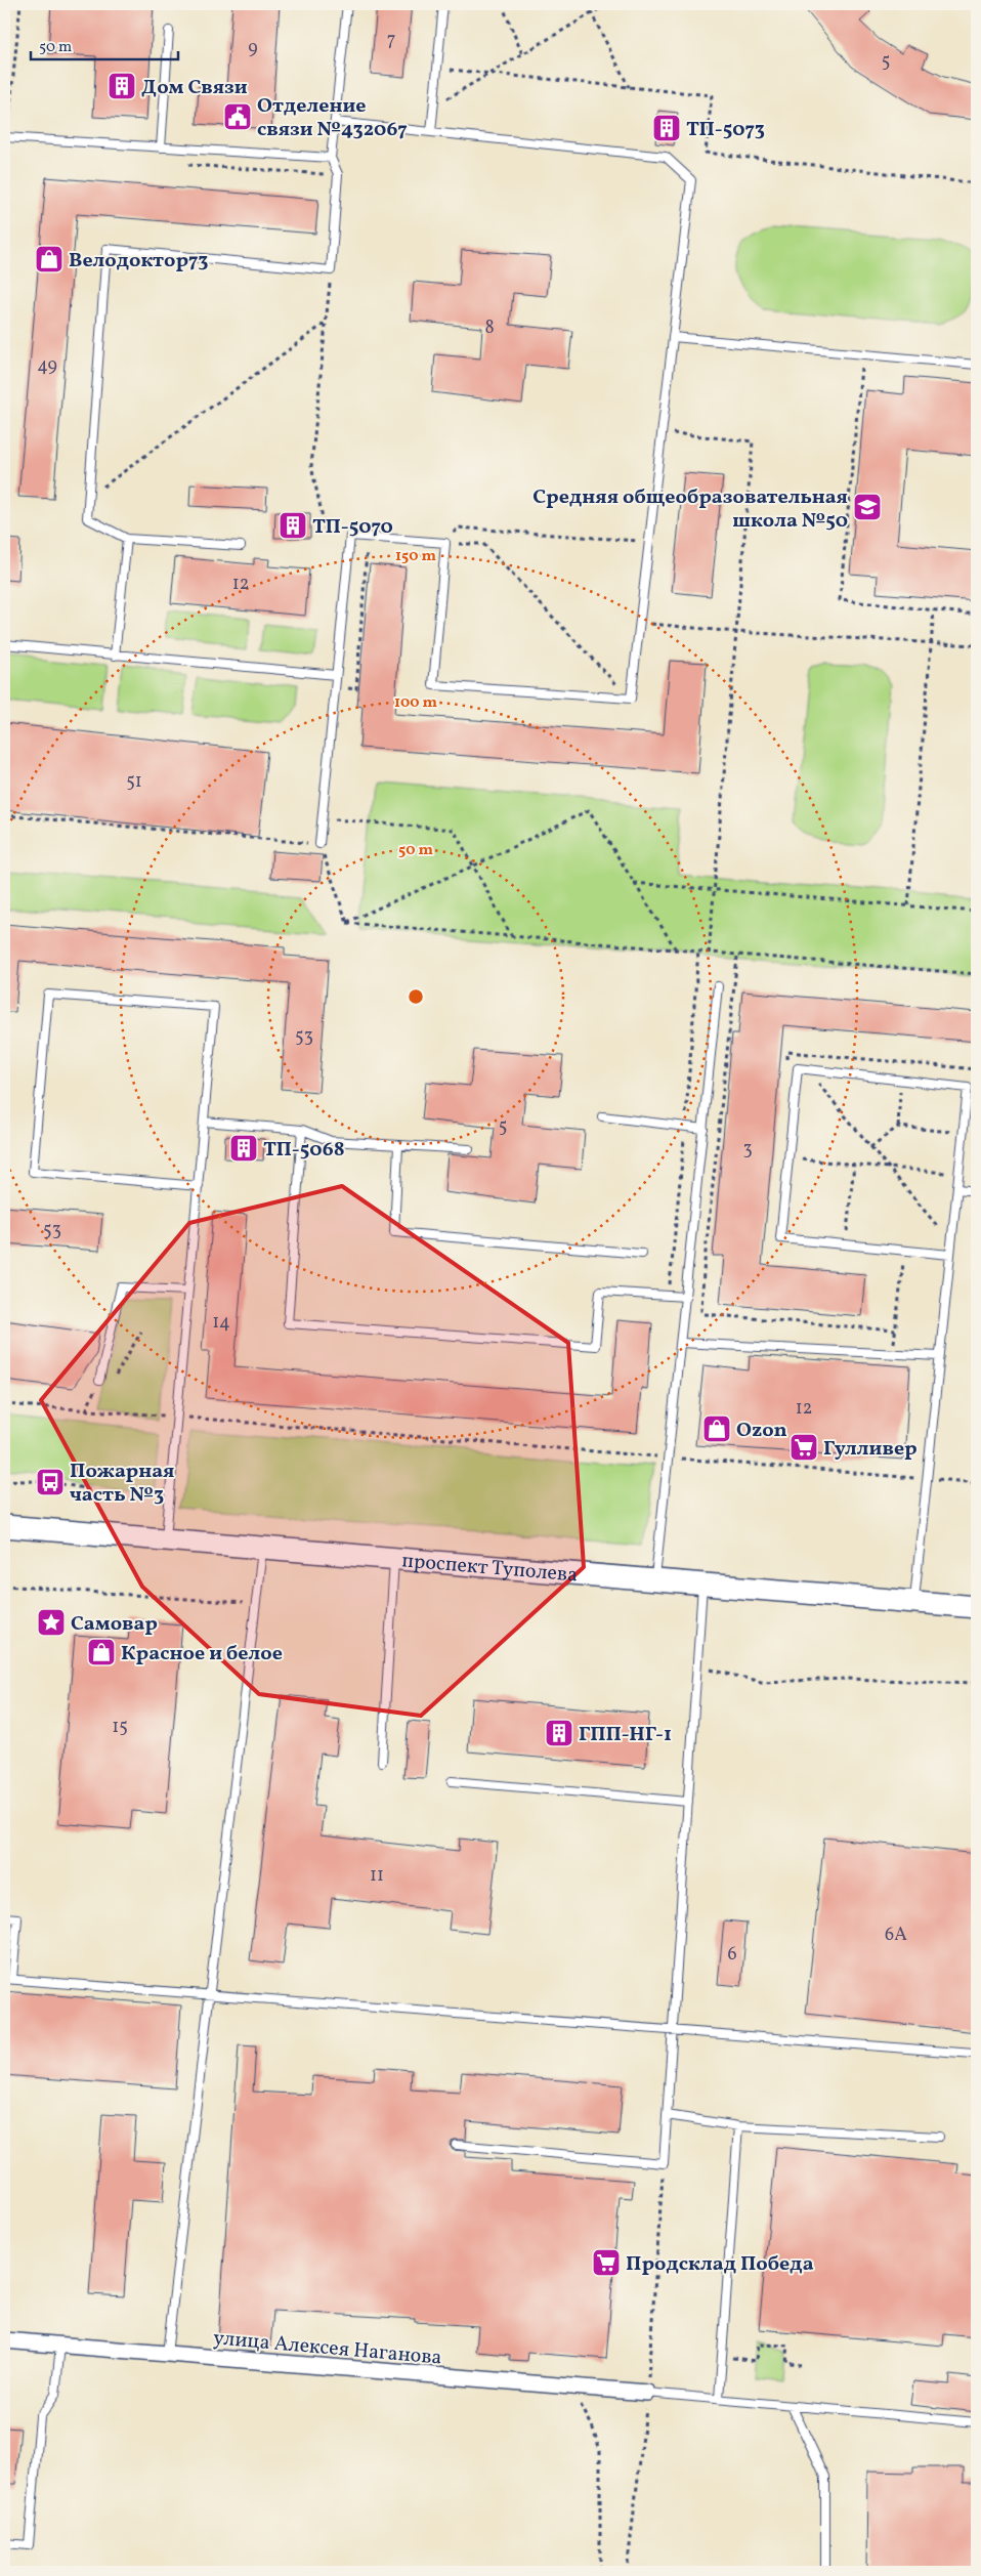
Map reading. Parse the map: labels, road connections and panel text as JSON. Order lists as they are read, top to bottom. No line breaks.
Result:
{"streets":{"main road":["проспект Туполева"],"street":["улица Алексея Наганова"]},"places":{"building":["Дом Связи","ТП-5073","ТП-5070","ТП-5068","ГПП-НГ-1"],"public building":["Отделение связи №432067"],"shop":["Велодоктор73","Ozon","Красное и белое"],"school or university":["Средняя общеобразовательная школа №50"],"supermarket":["Гулливер","Продсклад Победа"],"bus stop":["Пожарная часть №3"],"place":["Самовар"]},"house_numbers":["7","9","5","8","49","12","51","53","5","3","53","14","12","15","11","6А","6"],"scale_bar":"50 m","rings":["150 m","100 m","50 m"]}
